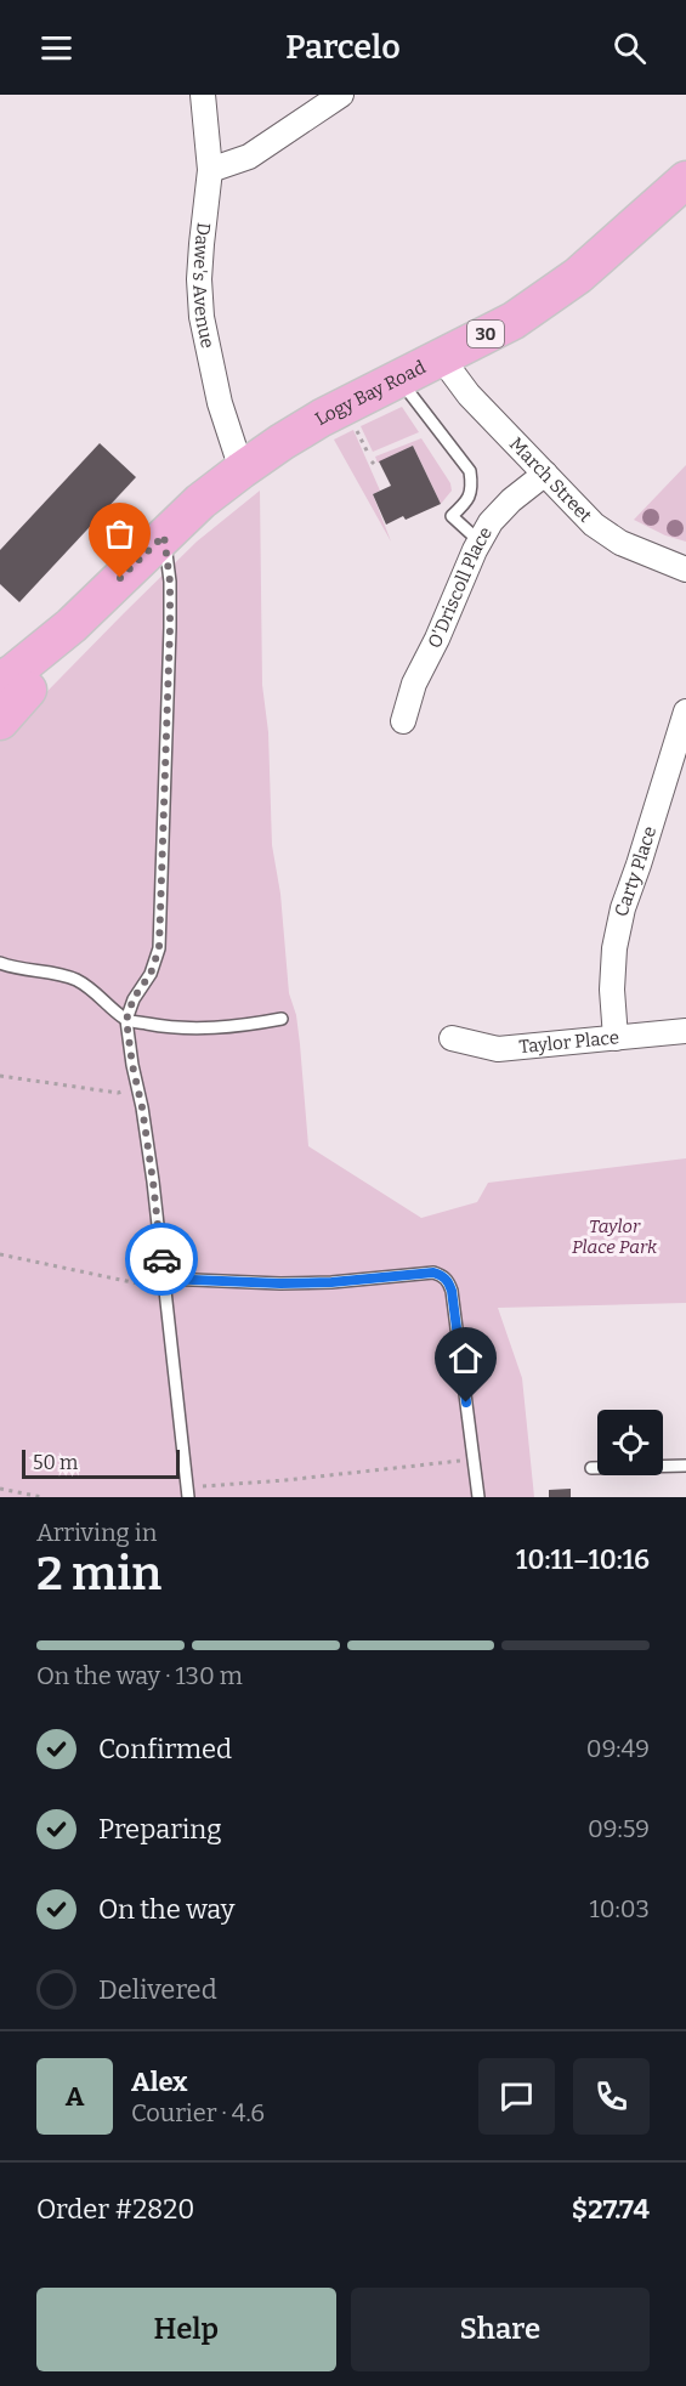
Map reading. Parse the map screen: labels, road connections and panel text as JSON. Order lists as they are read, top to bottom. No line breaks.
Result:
{"streets":{"main road":["30","Logy Bay Road"],"street":["Dawe's Avenue","March Street","O'Driscoll Place","Carty Place","Taylor Place"]},"crossings":[["Dawe's Avenue","Logy Bay Road"],["Logy Bay Road","March Street"],["March Street","O'Driscoll Place"],["Carty Place","Taylor Place"]],"parks":["Taylor Place Park"],"scale_bar":"50 m","page":{"header":"Parcelo","scale":"50 m","heading":["2 min","Arriving in","10:11–10:16"],"panel":["Alex","Courier · 4.6","Order #2820","$27.74"],"bar":"On the way · 130 m","list":[["Confirmed","09:49"],["Preparing","09:59"],["On the way","10:03"],"Delivered"],"round":"A","buttons":["Help","Share"]}}
